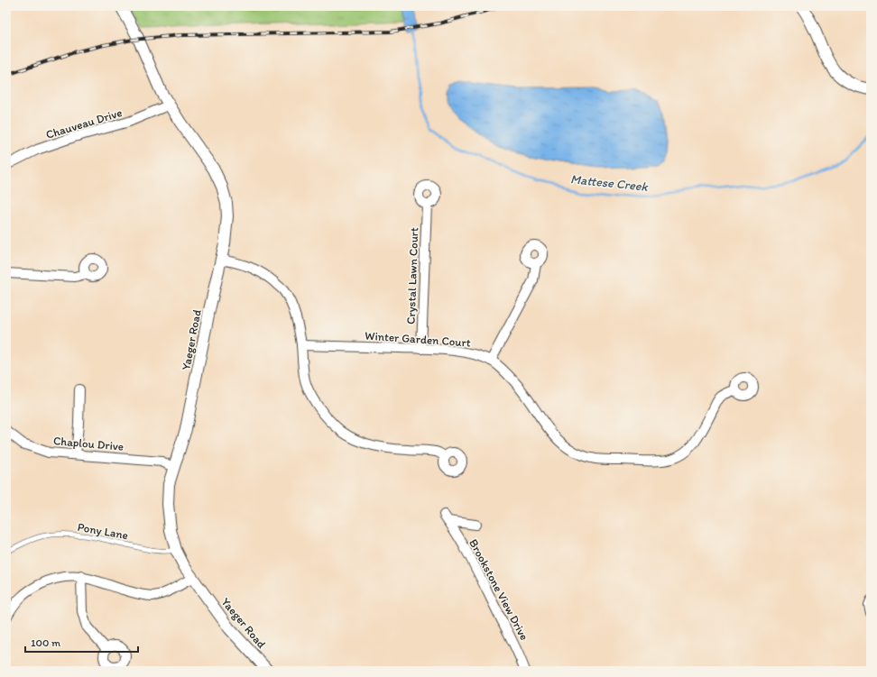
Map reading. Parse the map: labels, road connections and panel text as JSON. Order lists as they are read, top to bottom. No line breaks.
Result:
{"streets":{"street":["Chauveau Drive","Crystal Lawn Court","Winter Garden Court","Yaeger Road","Chaplou Drive","Brookstone View Drive"],"lane":["Pony Lane"]},"crossings":[["Chauveau Drive","Yaeger Road"],["Crystal Lawn Court","Winter Garden Court"],["Yaeger Road","Chaplou Drive"],["Yaeger Road","Pony Lane"]],"water":["Mattese Creek"],"scale_bar":"100 m"}
